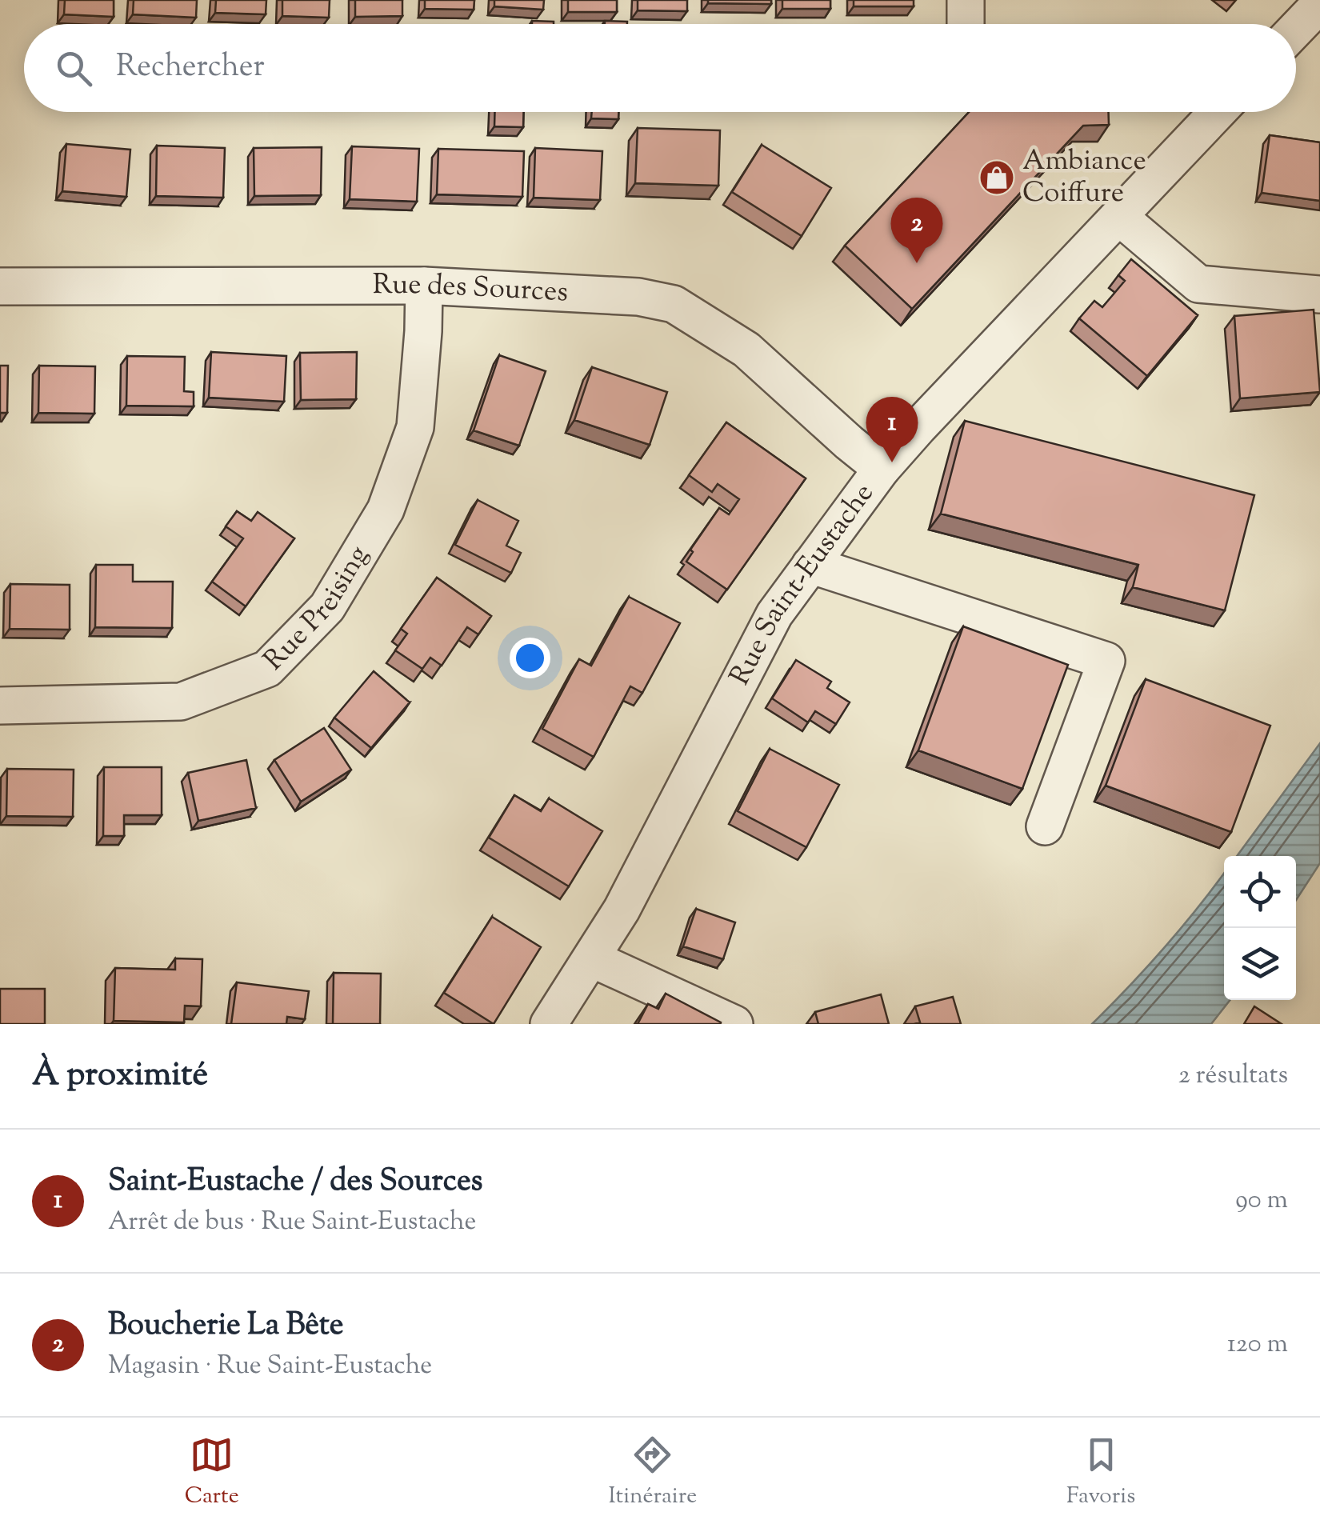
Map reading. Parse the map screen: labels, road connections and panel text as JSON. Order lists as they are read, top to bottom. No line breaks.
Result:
{"streets":{"street":["Rue des Sources","Rue Saint-Eustache","Rue Preising"]},"crossings":[["Rue des Sources","Rue Saint-Eustache"],["Rue des Sources","Rue Preising"]],"places":{"shop":["Ambiance Coiffure"]},"page":{"search":"Rechercher","pins":["2","1"],"heading":["À proximité","2 résultats"],"list":[{"mark":"1","name":"Saint-Eustache / des Sources","note":"Arrêt de bus · Rue Saint-Eustache","value":"90 m"},{"mark":"2","name":"Boucherie La Bête","note":"Magasin · Rue Saint-Eustache","value":"120 m"}],"nav":["Carte","Itinéraire","Favoris"]}}
